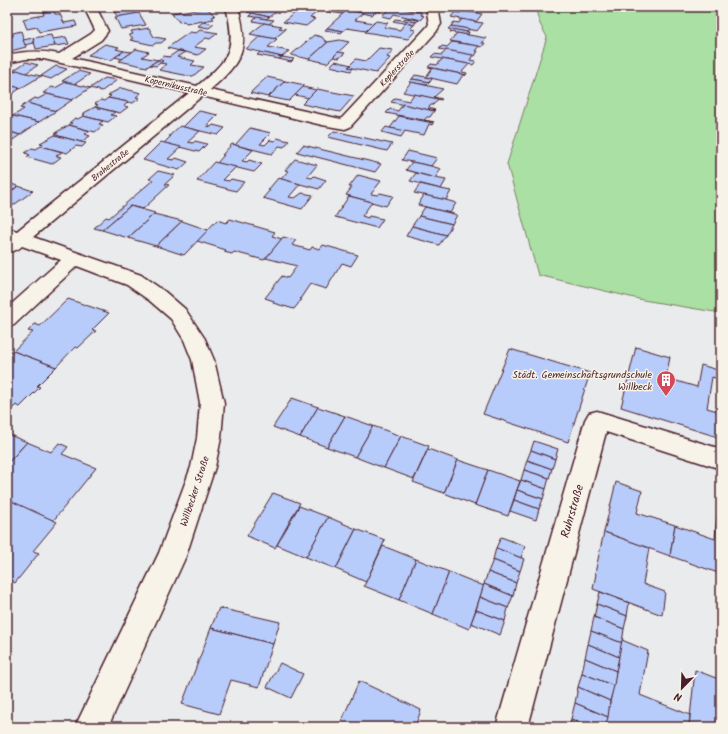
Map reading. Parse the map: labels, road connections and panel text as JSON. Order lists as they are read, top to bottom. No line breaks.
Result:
{"streets":{"street":["Keplerstraße","Kopernikusstraße","Brahestraße","Willbecker Straße","Ruhrstraße"]},"crossings":[["Keplerstraße","Kopernikusstraße"],["Kopernikusstraße","Brahestraße"],["Brahestraße","Willbecker Straße"]],"places":{"building":["Städt. Gemeinschaftsgrundschule Willbeck"]},"north":"bottom left"}
